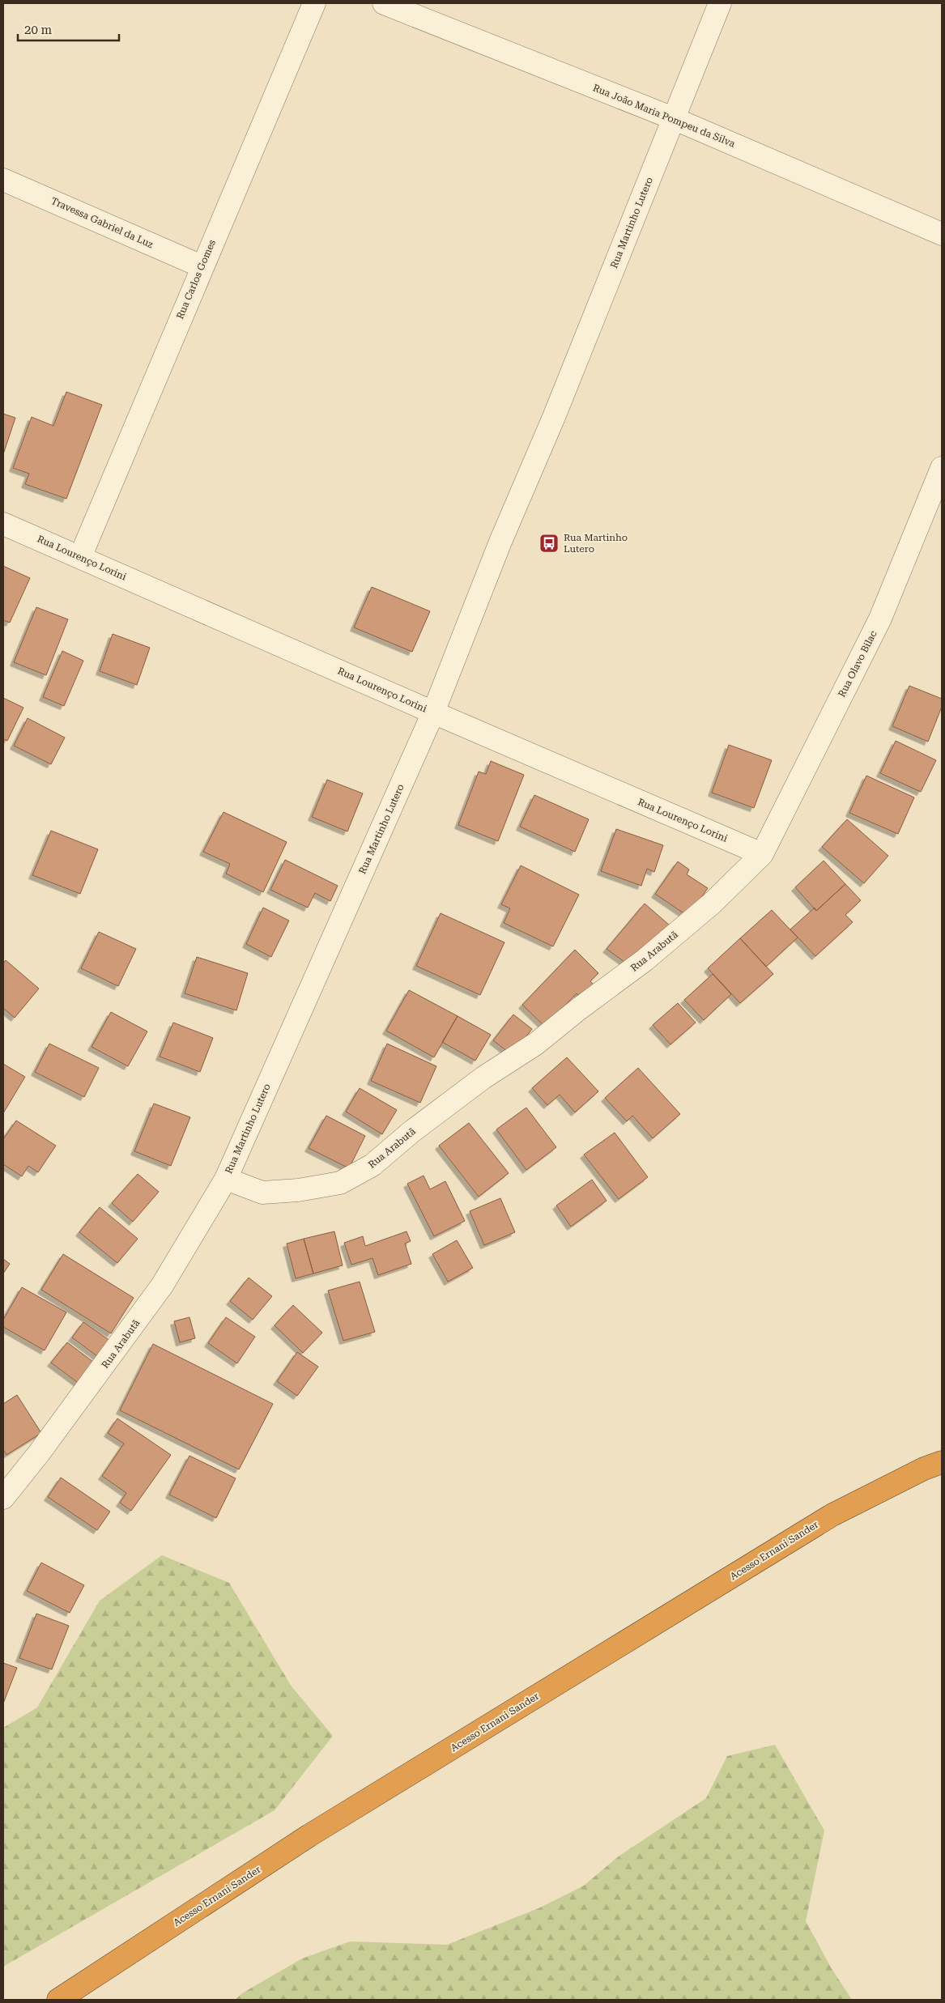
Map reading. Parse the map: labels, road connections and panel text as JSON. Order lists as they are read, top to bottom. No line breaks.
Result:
{"streets":{"highway":["Acesso Ernani Sander"],"street":["Rua João Maria Pompeu da Silva","Travessa Gabriel da Luz","Rua Martinho Lutero","Rua Carlos Gomes","Rua Lourenço Lorini","Rua Olavo Bilac","Rua Arabutã"]},"crossings":[["Rua João Maria Pompeu da Silva","Rua Martinho Lutero"],["Travessa Gabriel da Luz","Rua Carlos Gomes"],["Rua Martinho Lutero","Rua Lourenço Lorini"],["Rua Martinho Lutero","Rua Arabutã"],["Rua Carlos Gomes","Rua Lourenço Lorini"],["Rua Lourenço Lorini","Rua Olavo Bilac"],["Rua Lourenço Lorini","Rua Arabutã"],["Rua Olavo Bilac","Rua Arabutã"]],"places":{"bus stop":["Rua Martinho Lutero"]},"scale_bar":"20 m"}
